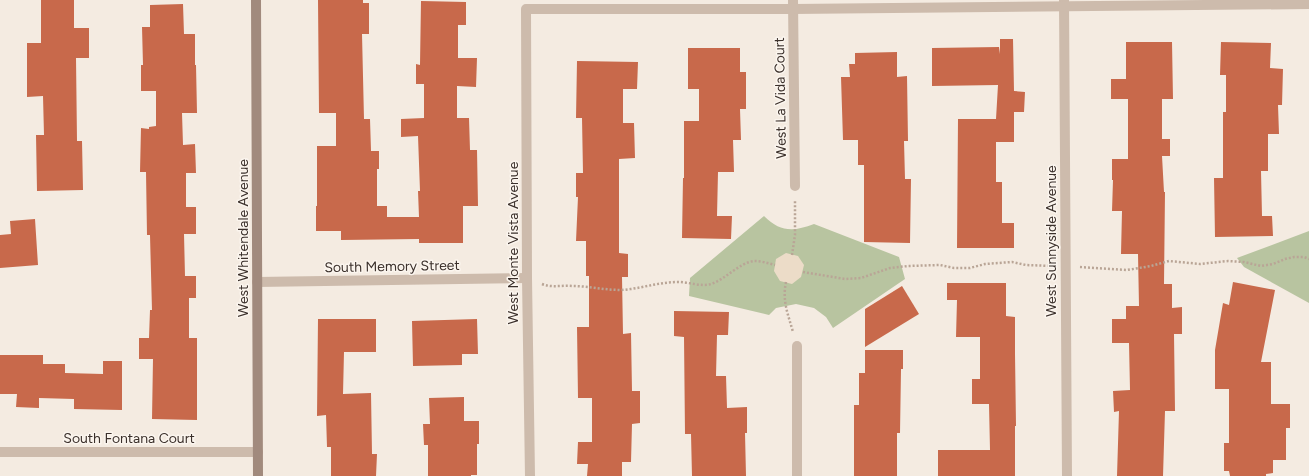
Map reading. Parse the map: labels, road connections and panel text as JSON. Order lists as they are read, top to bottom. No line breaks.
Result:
{"streets":{"street":["West La Vida Court","West Whitendale Avenue","West Sunnyside Avenue","West Monte Vista Avenue","South Memory Street","South Fontana Court"]},"crossings":[["West La Vida Court","West Monte Vista Avenue"],["West Whitendale Avenue","South Memory Street"],["West Whitendale Avenue","South Fontana Court"],["West Monte Vista Avenue","South Memory Street"]]}
